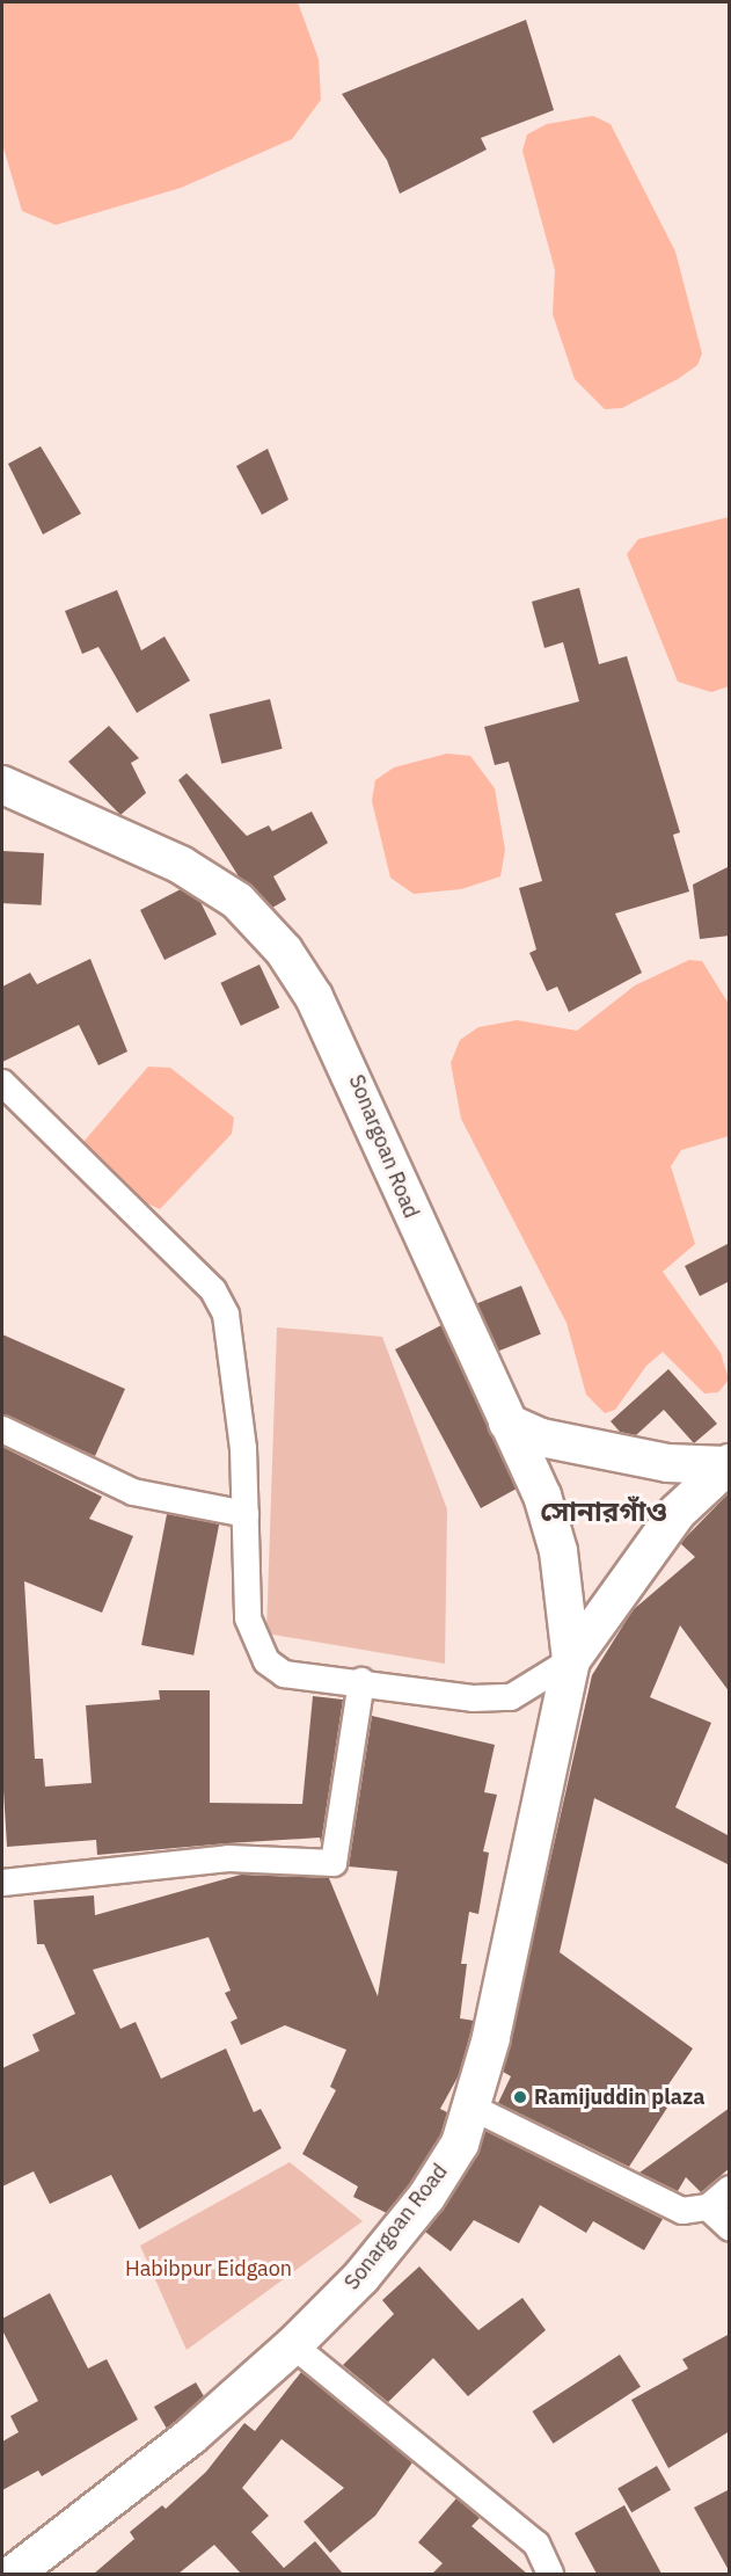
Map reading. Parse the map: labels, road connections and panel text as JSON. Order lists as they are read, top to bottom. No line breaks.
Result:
{"streets":{"main road":["Sonargoan Road"]},"districts":["সোনারগাঁও"],"parks":["Habibpur Eidgaon"],"places":["Ramijuddin plaza"]}
